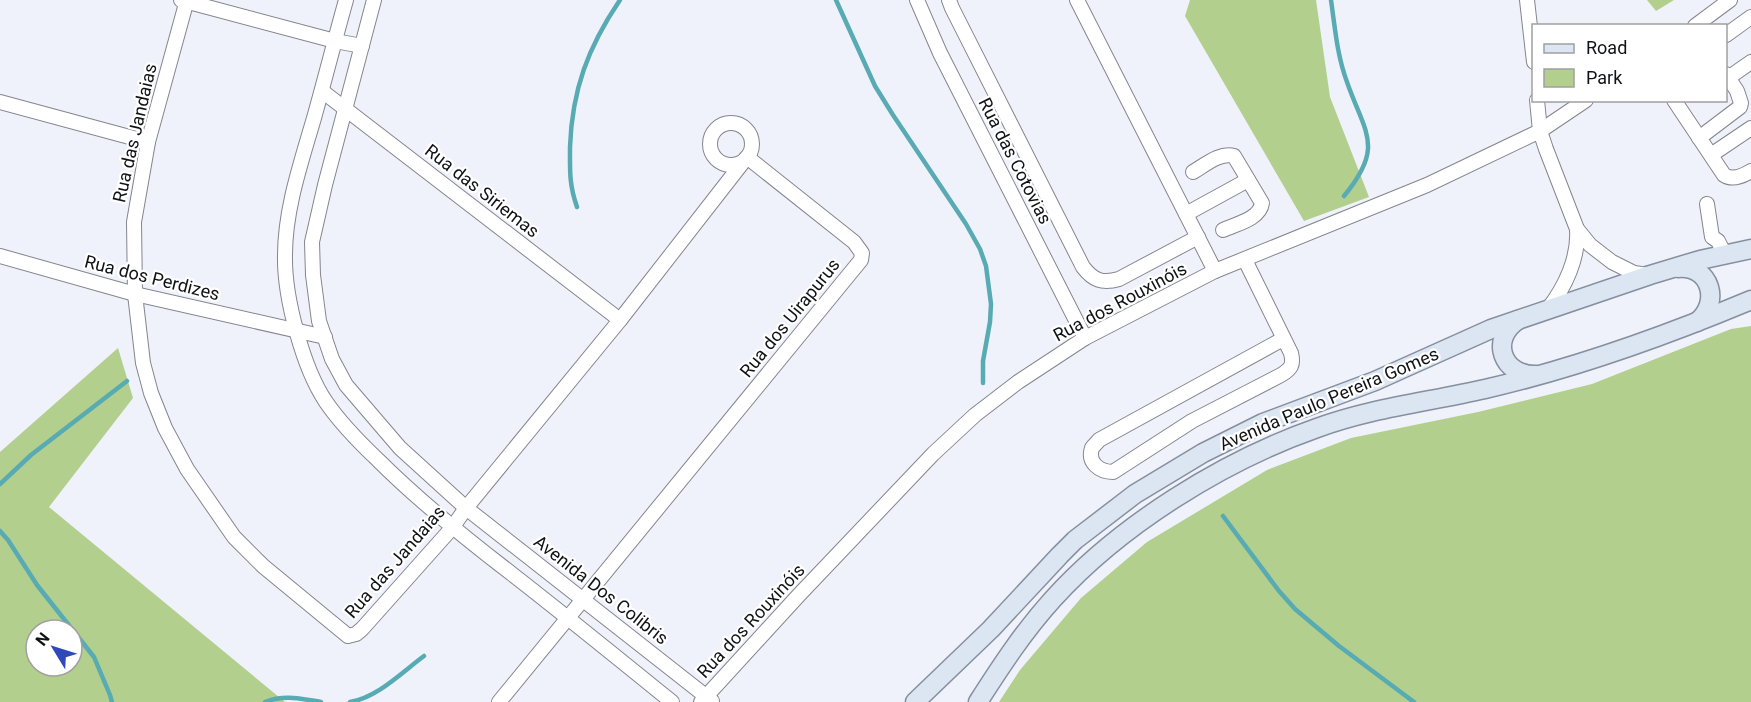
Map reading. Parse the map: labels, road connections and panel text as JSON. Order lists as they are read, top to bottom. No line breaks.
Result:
{"streets":{"main road":["Avenida Paulo Pereira Gomes"],"street":["Rua das Jandaias","Rua das Cotovias","Rua das Siriemas","Rua dos Perdizes","Rua dos Rouxinóis","Rua dos Uirapurus","Avenida Dos Colibris"]},"crossings":[["Rua das Jandaias","Rua dos Perdizes"],["Rua das Jandaias","Rua dos Uirapurus"],["Rua das Jandaias","Avenida Dos Colibris"],["Rua das Cotovias","Rua dos Rouxinóis"],["Rua das Siriemas","Rua dos Uirapurus"],["Rua das Siriemas","Avenida Dos Colibris"],["Rua dos Perdizes","Avenida Dos Colibris"],["Rua dos Rouxinóis","Avenida Dos Colibris"],["Rua dos Uirapurus","Avenida Dos Colibris"]],"legend":["Road","Park"],"north":"top left"}
